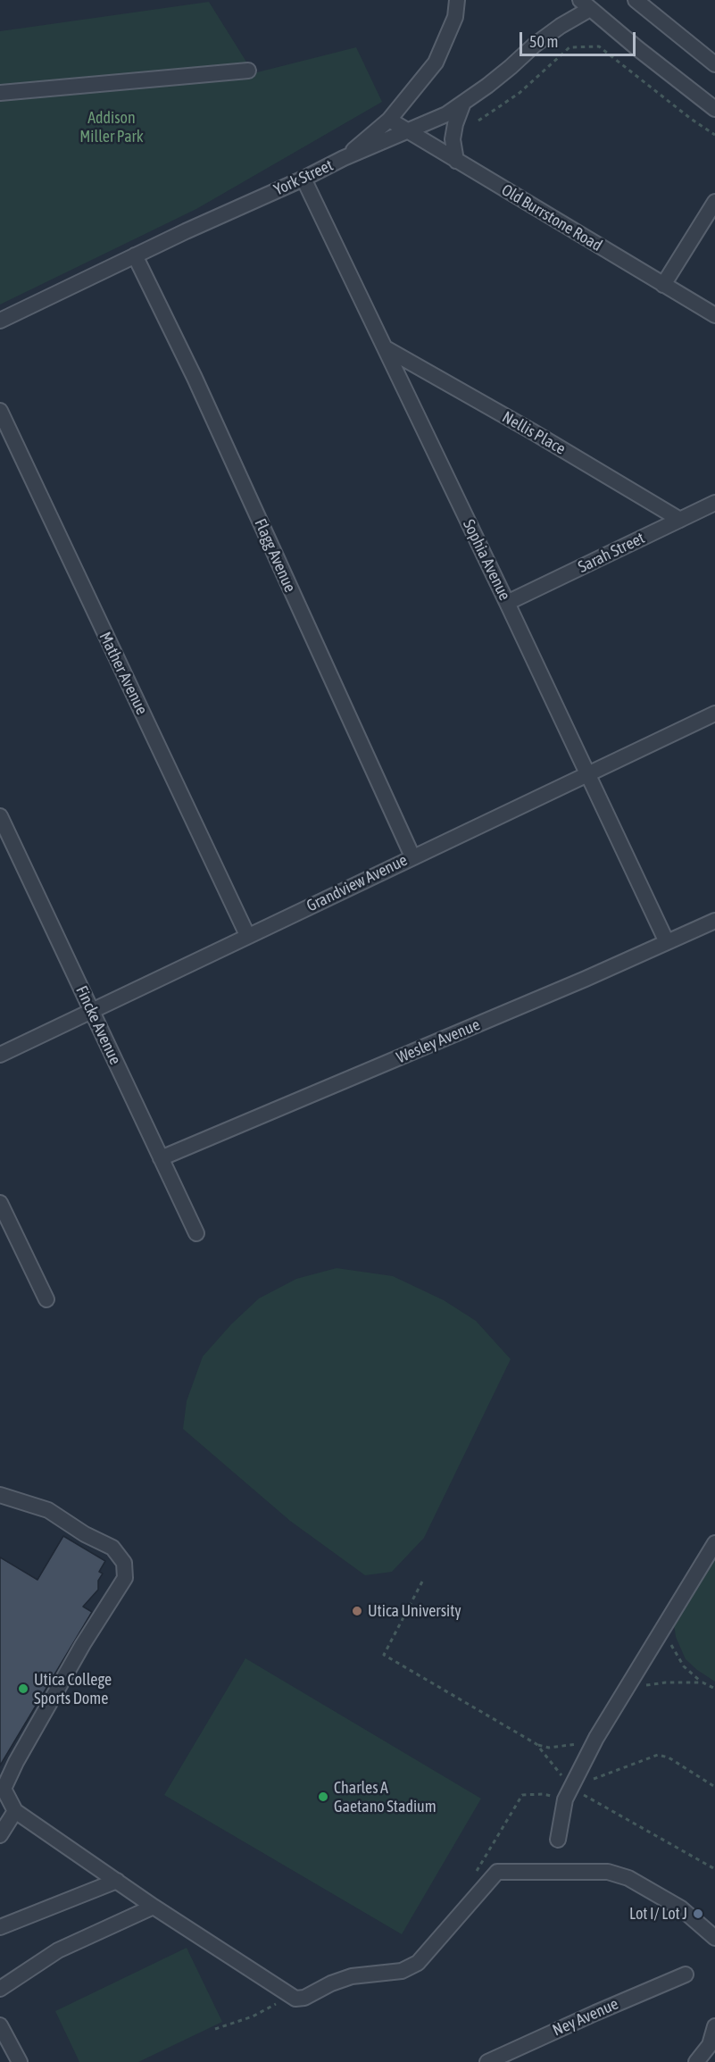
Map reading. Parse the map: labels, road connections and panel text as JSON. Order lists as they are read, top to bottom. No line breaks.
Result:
{"streets":{"street":["York Street","Old Burrstone Road","Nellis Place","Sarah Street","Flagg Avenue","Sophia Avenue","Mather Avenue","Grandview Avenue","Fincke Avenue","Wesley Avenue","Ney Avenue"]},"crossings":[["York Street","Old Burrstone Road"],["York Street","Flagg Avenue"],["York Street","Sophia Avenue"],["Nellis Place","Sarah Street"],["Nellis Place","Sophia Avenue"],["Sarah Street","Sophia Avenue"],["Flagg Avenue","Grandview Avenue"],["Sophia Avenue","Grandview Avenue"],["Sophia Avenue","Wesley Avenue"],["Mather Avenue","Grandview Avenue"],["Grandview Avenue","Fincke Avenue"],["Fincke Avenue","Wesley Avenue"]],"parks":["Addison Miller Park"],"places":["Utica University","Utica College Sports Dome","Charles A Gaetano Stadium","Lot I/ Lot J"],"scale_bar":"50 m"}
